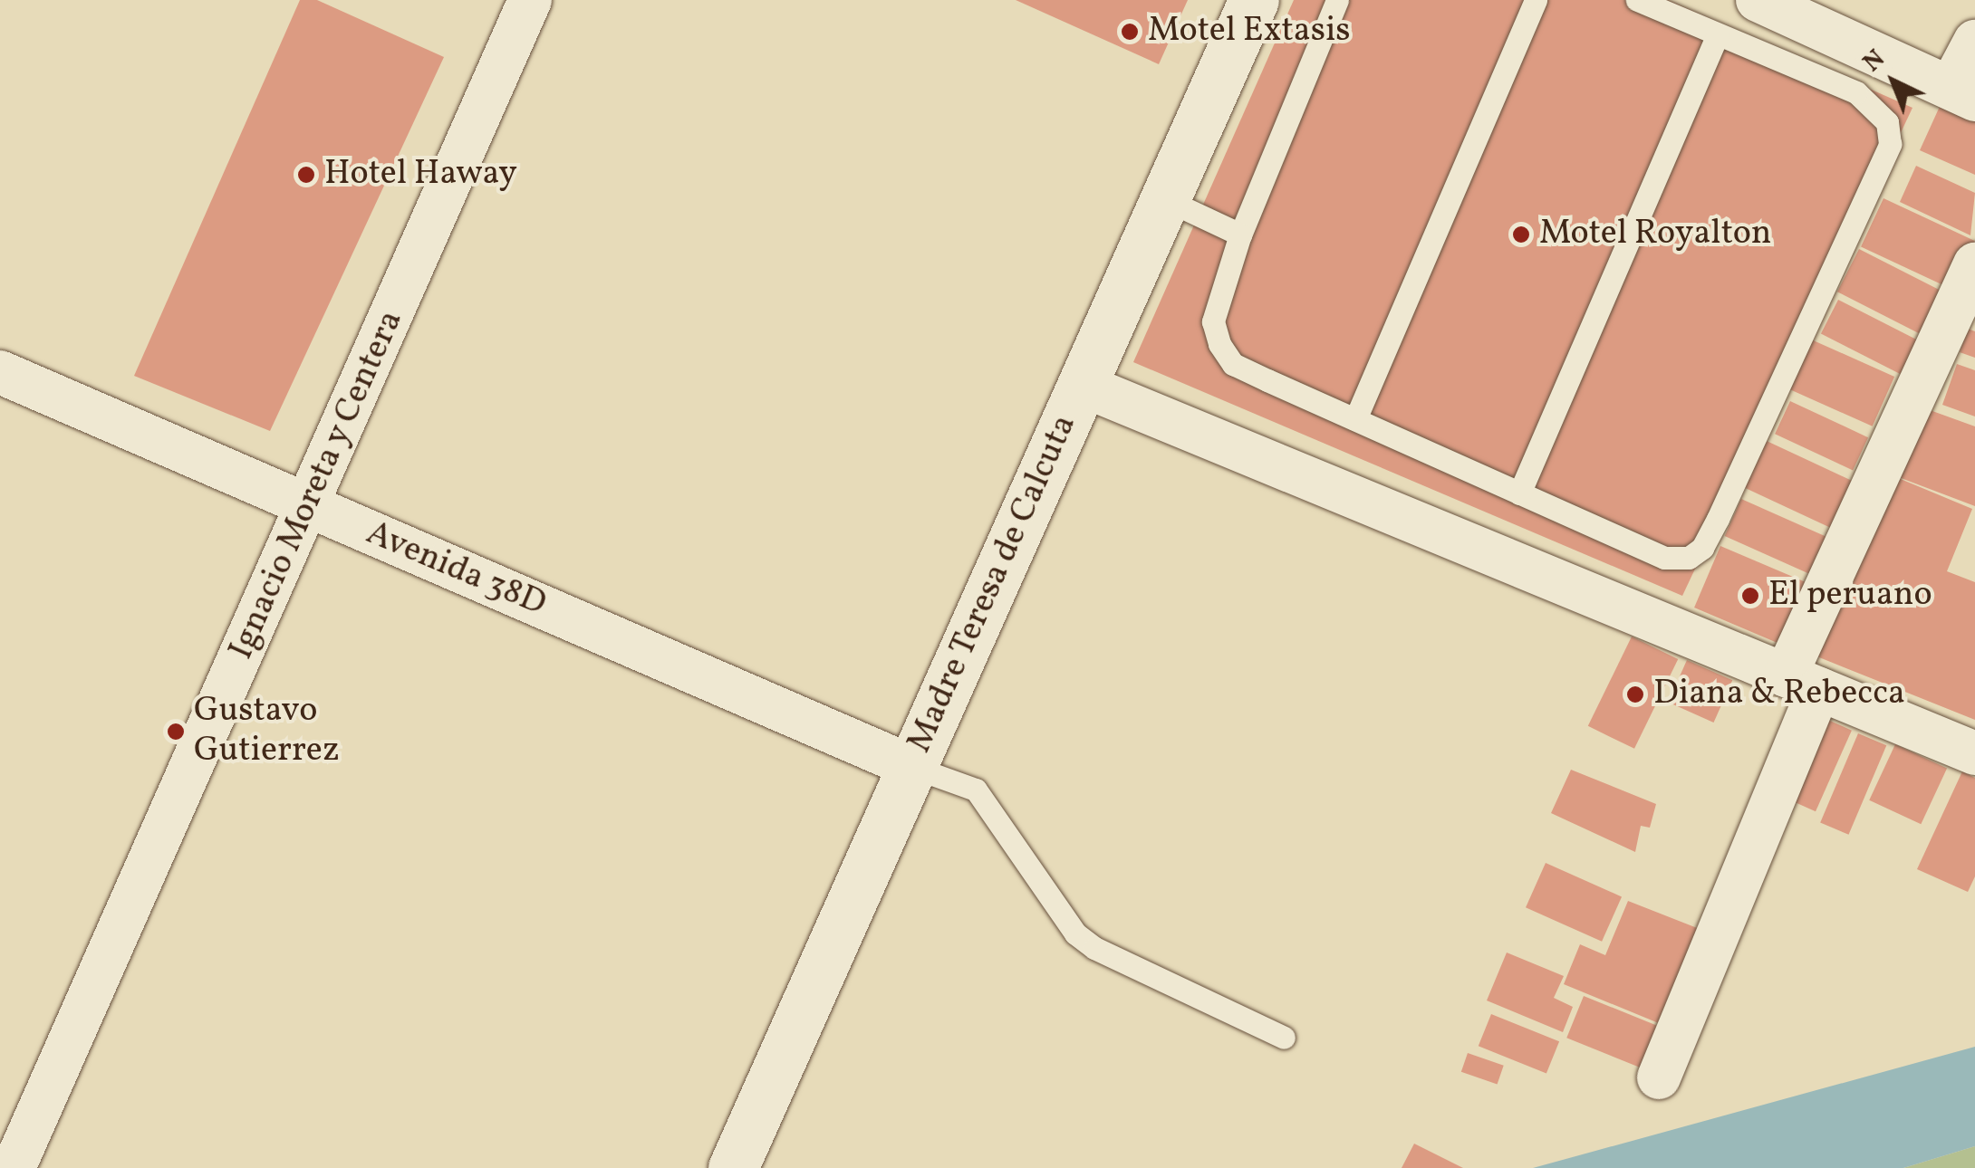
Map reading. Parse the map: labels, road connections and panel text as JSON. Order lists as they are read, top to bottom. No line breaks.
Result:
{"streets":{"street":["Ignacio Moreta y Centera","Avenida 38D","Madre Teresa de Calcuta"]},"crossings":[["Ignacio Moreta y Centera","Avenida 38D"],["Avenida 38D","Madre Teresa de Calcuta"]],"places":["Motel Extasis","Hotel Haway","Motel Royalton","El peruano","Diana & Rebecca","Gustavo Gutierrez"],"north":"top left"}
